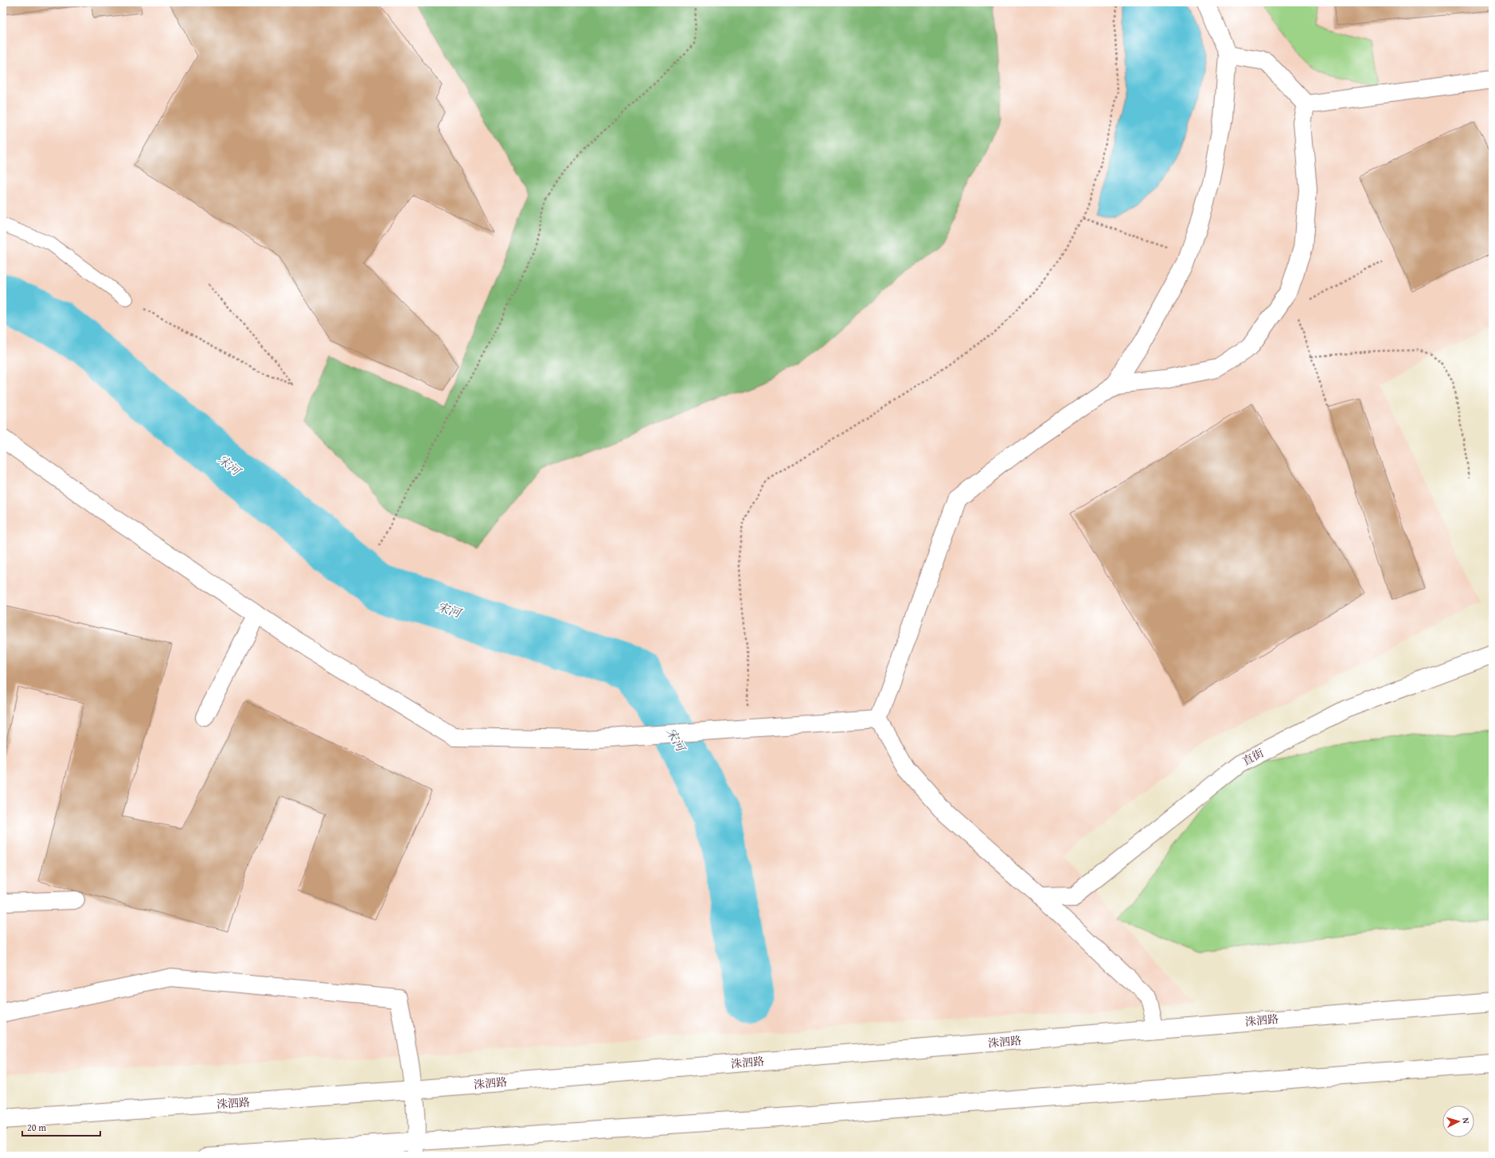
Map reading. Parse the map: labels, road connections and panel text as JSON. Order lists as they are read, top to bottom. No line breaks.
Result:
{"streets":{"street":["直街","洙泗路"]},"water":["宋河"],"scale_bar":"20 m","north":"right"}
